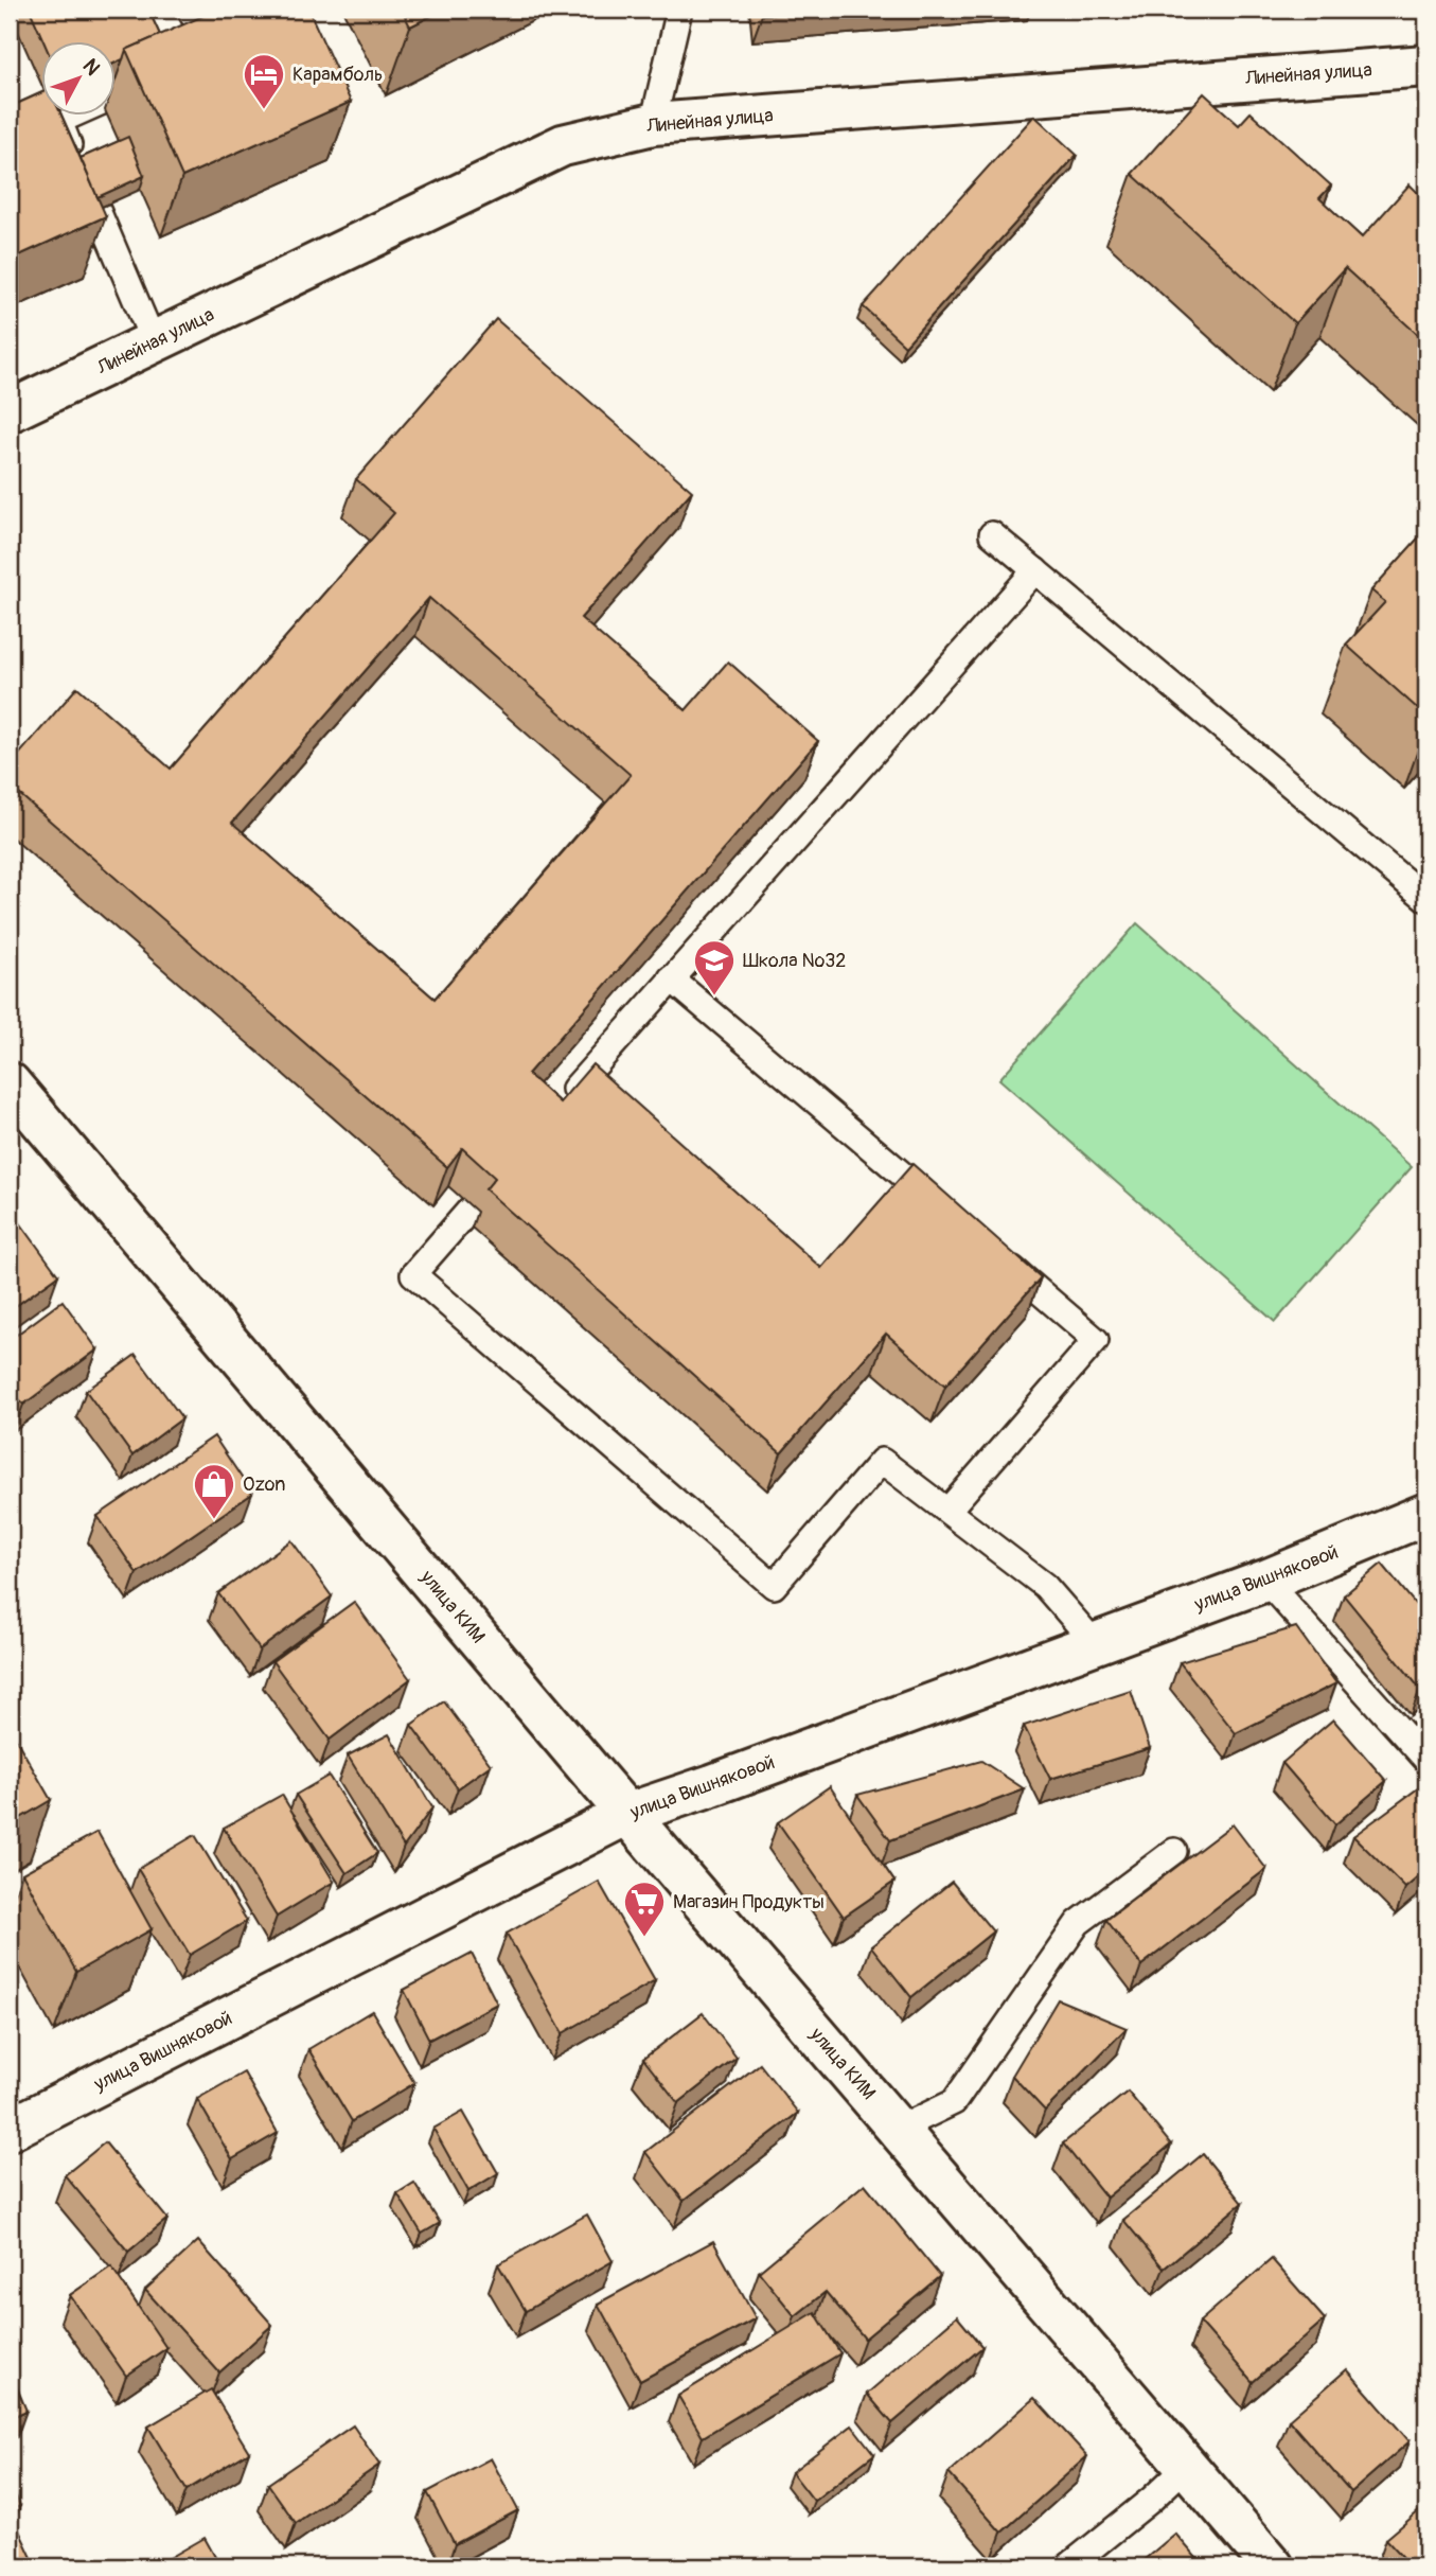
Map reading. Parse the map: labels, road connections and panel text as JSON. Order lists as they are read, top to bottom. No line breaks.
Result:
{"streets":{"street":["Линейная улица","улица Вишняковой","улица КИМ"]},"crossings":[["улица Вишняковой","улица КИМ"]],"places":{"hotel":["Карамболь"],"school or university":["Школа №32"],"shop":["Ozon"],"supermarket":["Магазин Продукты"]},"north":"top right"}
